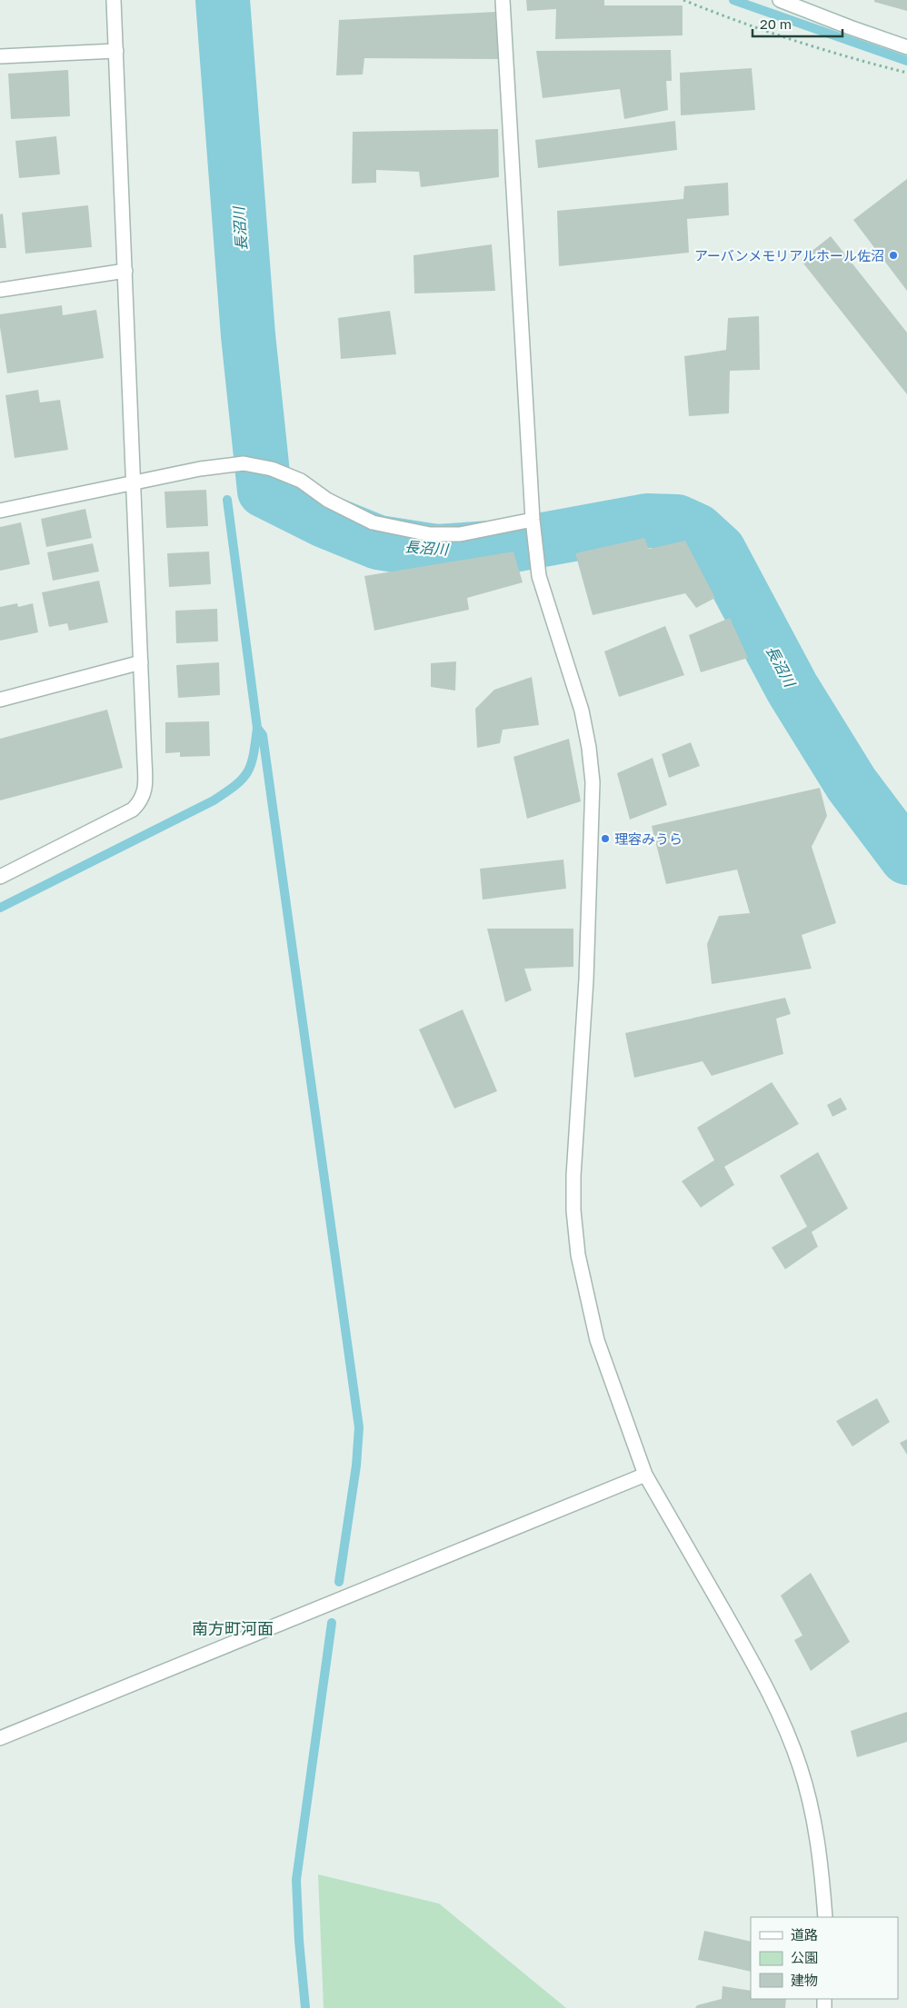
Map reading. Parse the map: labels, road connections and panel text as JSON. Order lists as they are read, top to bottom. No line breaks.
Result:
{"districts":["南方町河面"],"water":["長沼川"],"places":["アーバンメモリアルホール佐沼","理容みうら"],"legend":["道路","公園","建物"],"scale_bar":"20 m"}
